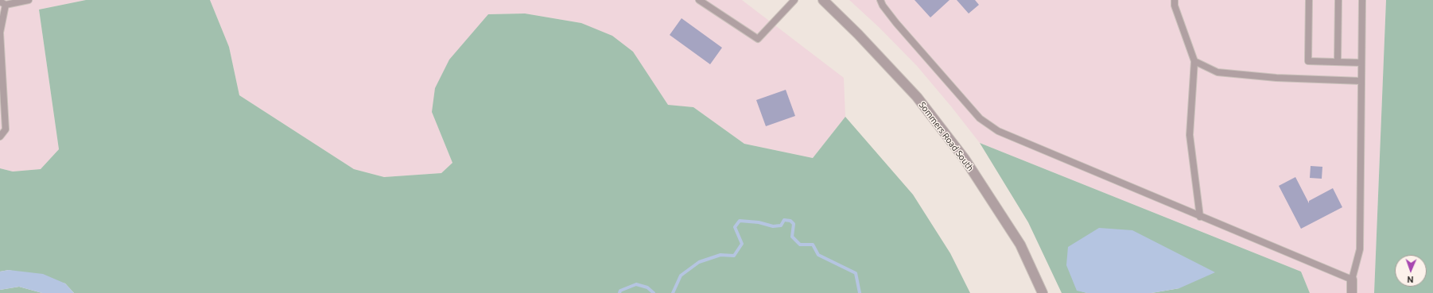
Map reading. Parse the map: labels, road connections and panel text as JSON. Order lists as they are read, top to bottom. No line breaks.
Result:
{"streets":{"street":["Sommers Road South"]},"north":"bottom"}
